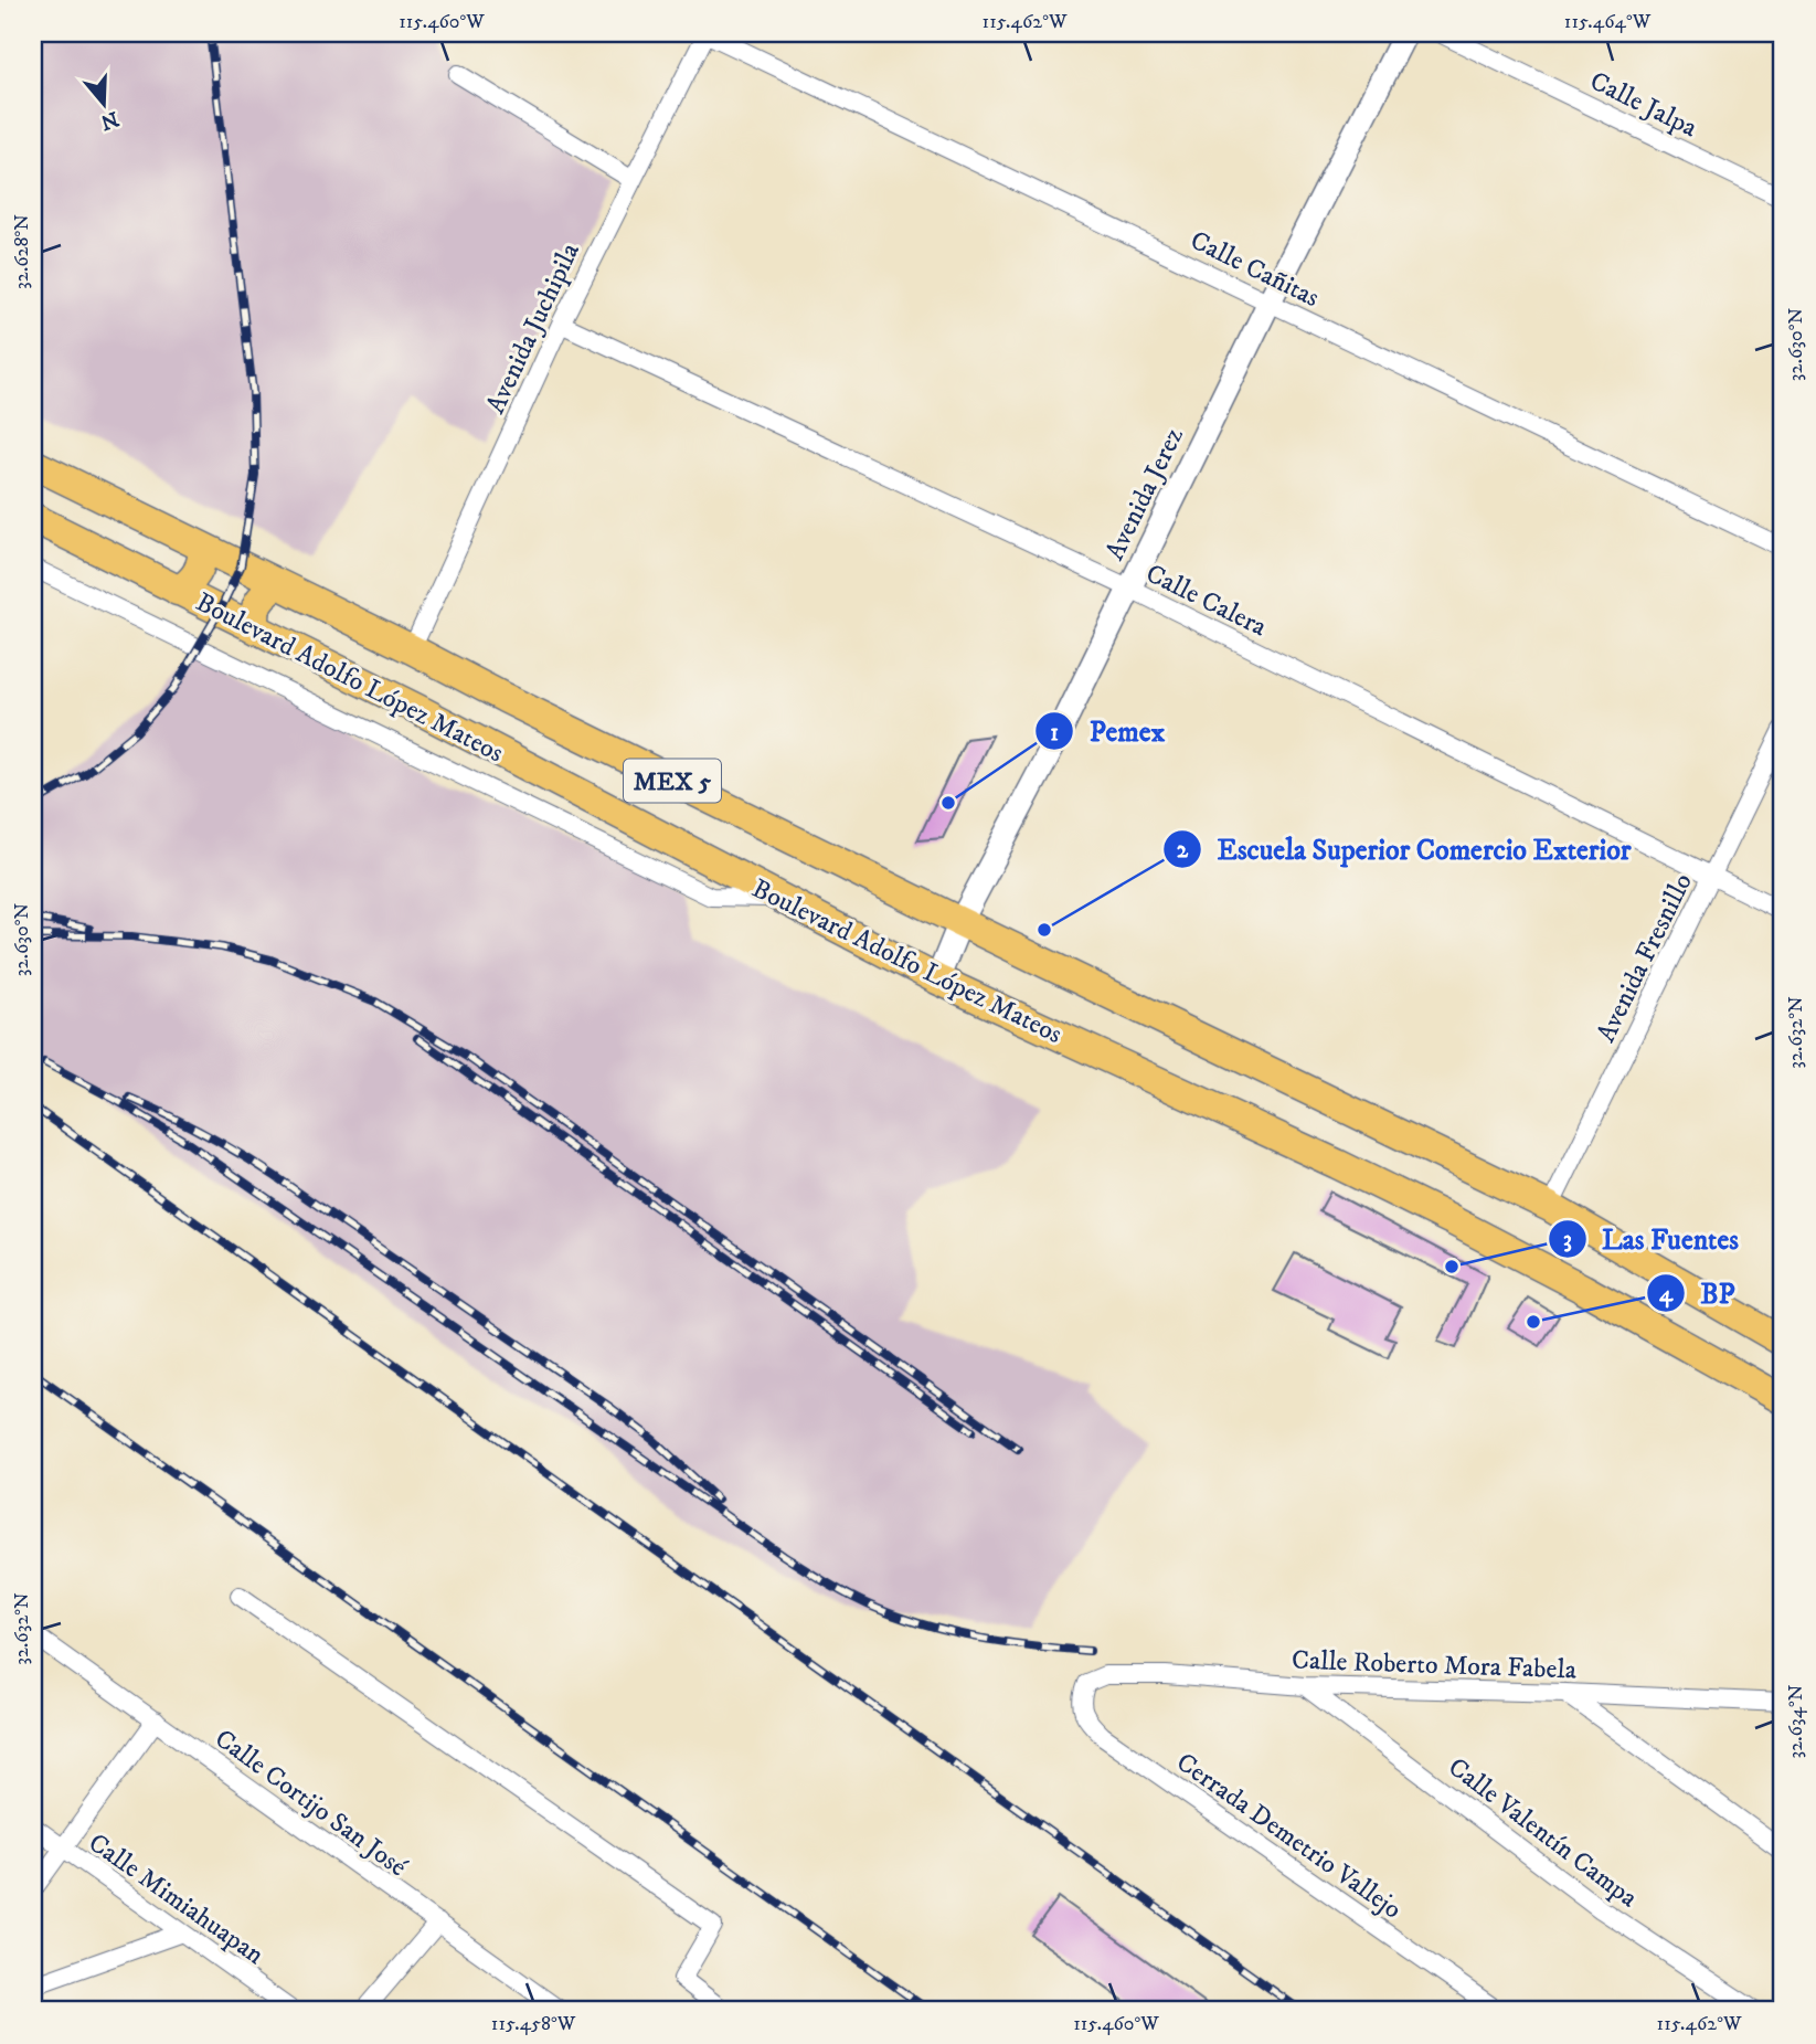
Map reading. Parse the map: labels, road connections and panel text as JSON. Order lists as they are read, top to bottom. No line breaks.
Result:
{"streets":{"main road":["Boulevard Adolfo López Mateos","MEX 5"],"street":["Calle Jalpa","Calle Cañitas","Avenida Juchipila","Avenida Jerez","Calle Calera","Avenida Fresnillo","Calle Roberto Mora Fabela","Calle Cortijo San José","Calle Valentín Campa","Cerrada Demetrio Vallejo","Calle Mimiahuapan"]},"crossings":[["Calle Cañitas","Avenida Juchipila"],["Calle Cañitas","Avenida Jerez"],["Avenida Juchipila","Calle Calera"],["Avenida Juchipila","Boulevard Adolfo López Mateos"],["Avenida Jerez","Calle Calera"],["Avenida Jerez","Boulevard Adolfo López Mateos"],["Calle Calera","Avenida Fresnillo"],["Boulevard Adolfo López Mateos","Avenida Fresnillo"],["Calle Roberto Mora Fabela","Calle Valentín Campa"],["Calle Roberto Mora Fabela","Cerrada Demetrio Vallejo"]],"places":["Pemex","Escuela Superior Comercio Exterior","Las Fuentes","BP"],"north":"bottom","coordinates":["115.460°W","115.462°W","115.464°W","32.628°N","32.630°N","32.632°N","32.634°N","115.458°W"]}
